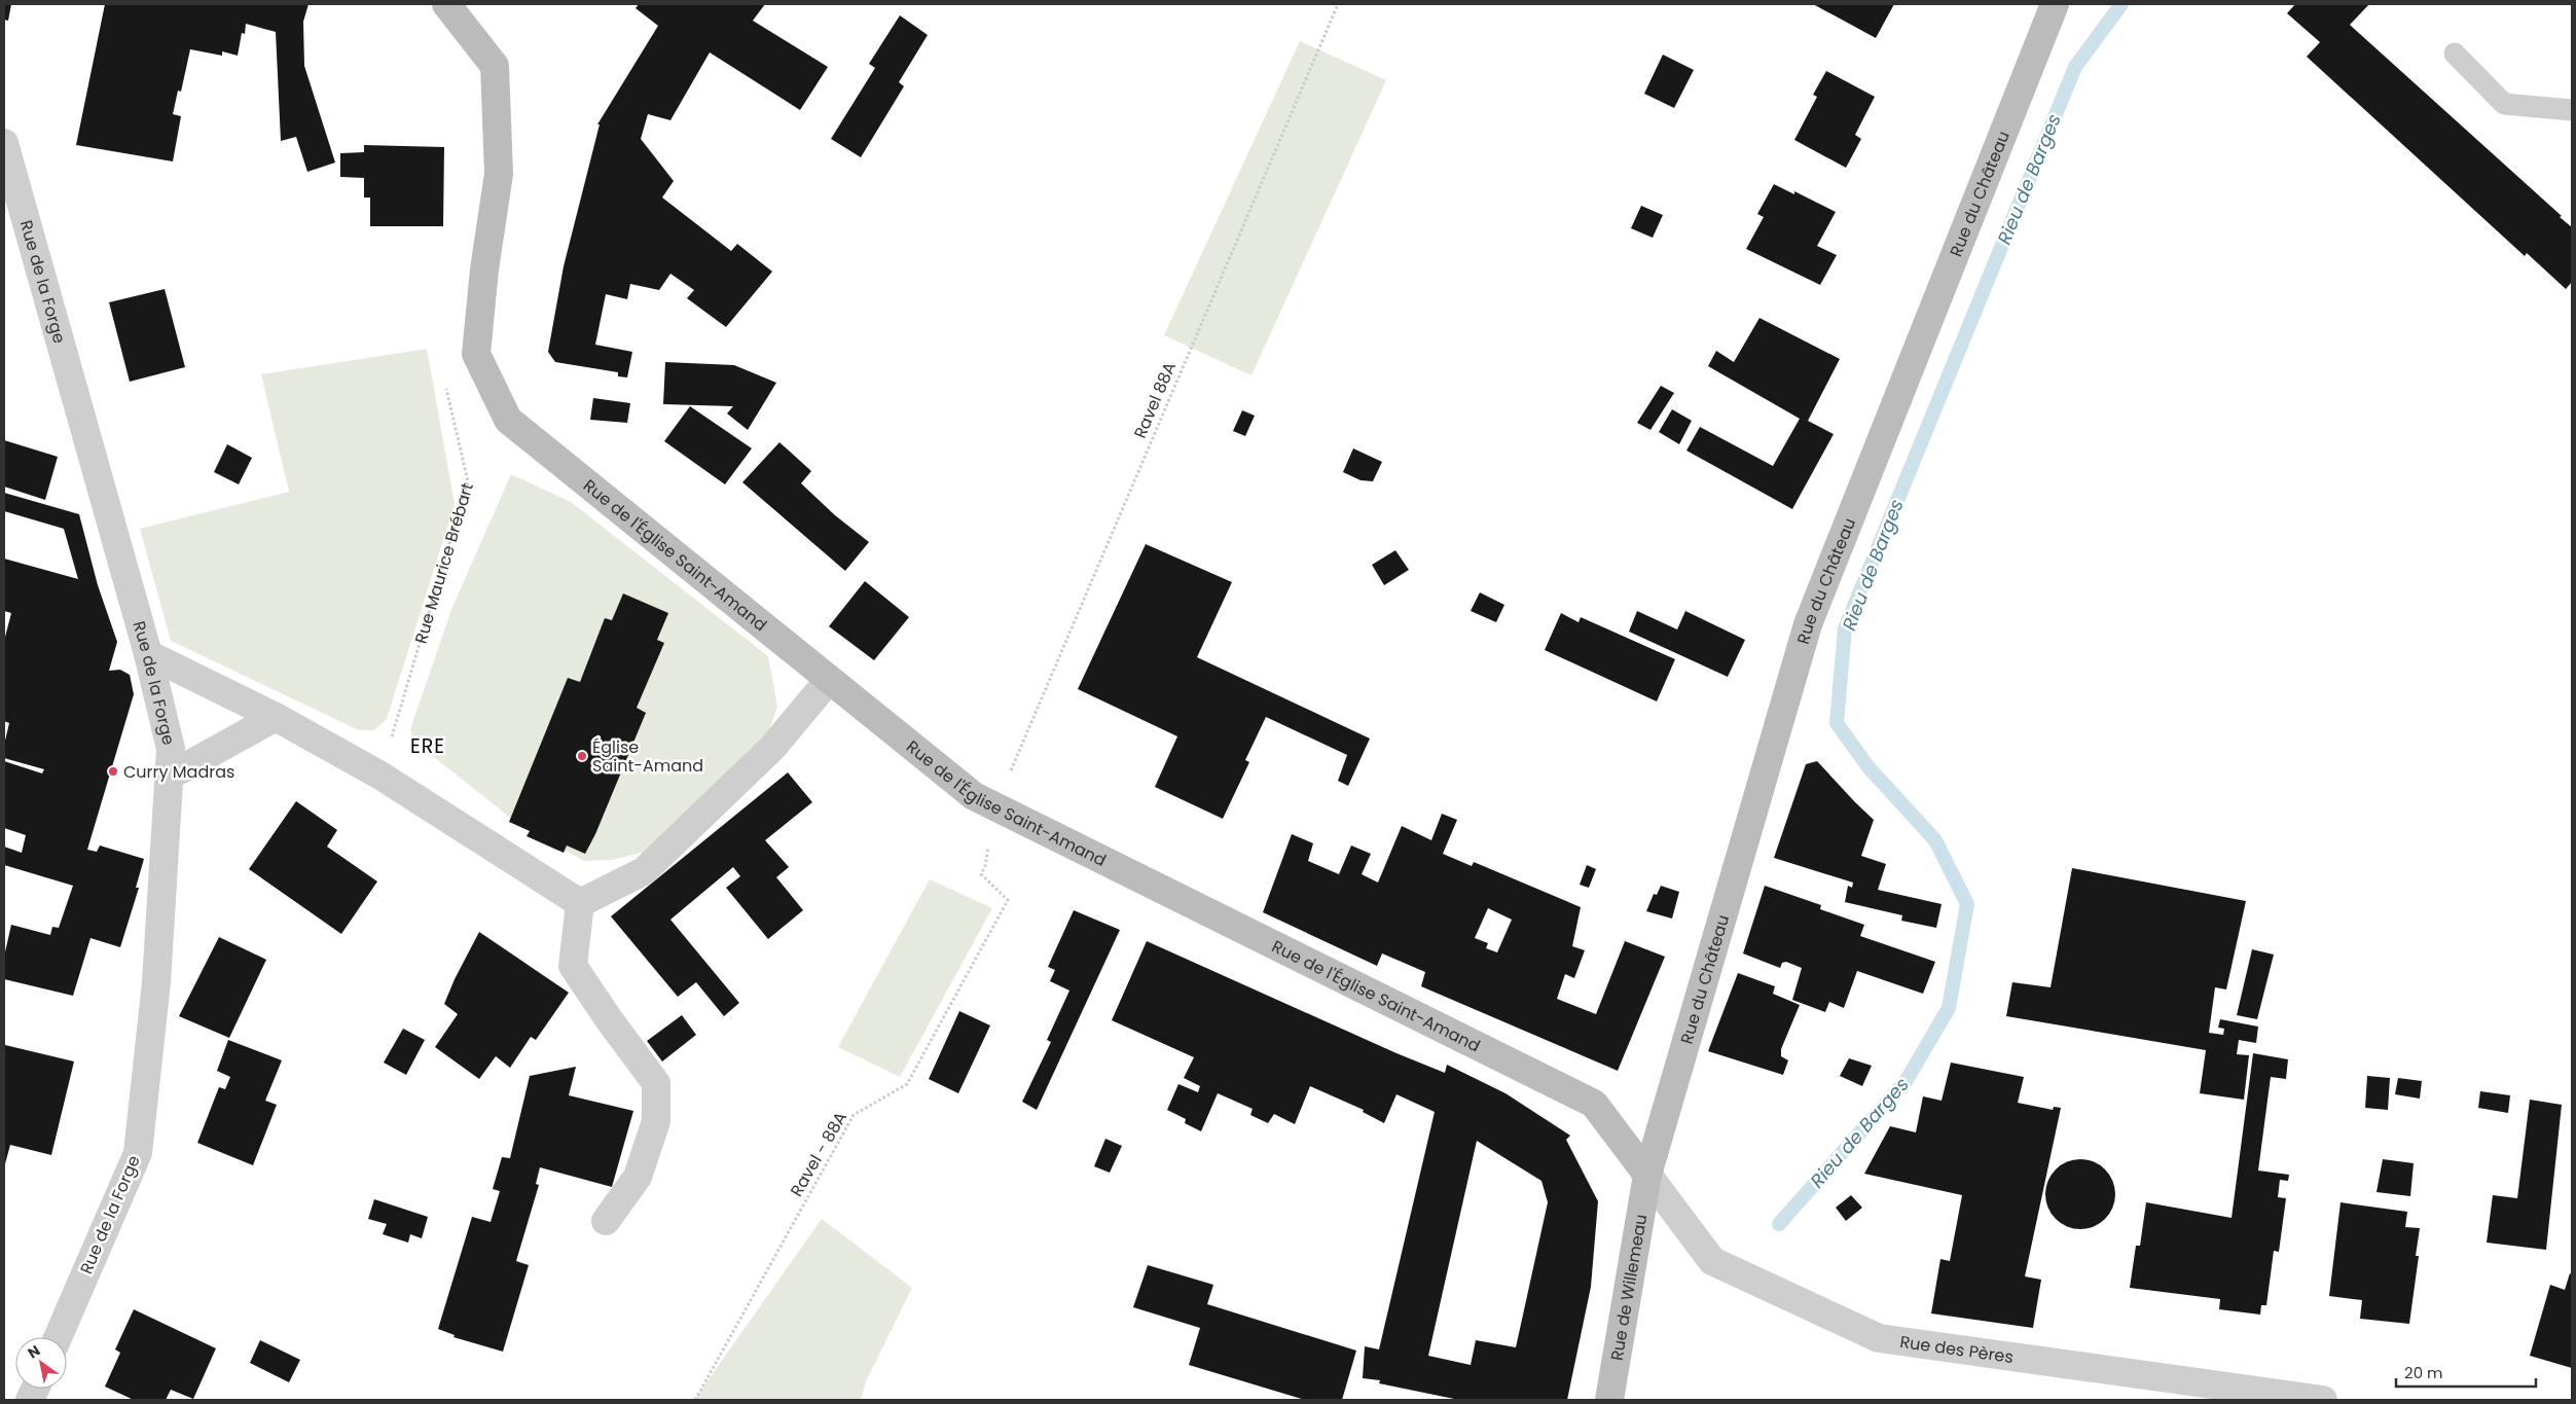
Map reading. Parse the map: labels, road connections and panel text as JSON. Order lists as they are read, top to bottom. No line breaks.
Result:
{"streets":{"street":["Rue du Château","Rue de la Forge","Rue de l'Église Saint-Amand","Rue de Willemeau","Rue des Pères"],"path":["Ravel 88A","Rue Maurice Brébart","Ravel - 88A"]},"crossings":[["Rue du Château","Rue de l'Église Saint-Amand"],["Rue du Château","Rue de Willemeau"],["Rue du Château","Rue des Pères"],["Ravel 88A","Rue de l'Église Saint-Amand"],["Ravel 88A","Ravel - 88A"],["Rue de l'Église Saint-Amand","Ravel - 88A"],["Rue de l'Église Saint-Amand","Rue de Willemeau"],["Rue de l'Église Saint-Amand","Rue des Pères"],["Rue de Willemeau","Rue des Pères"]],"districts":["ERE"],"water":["Rieu de Barges"],"places":["Église Saint-Amand","Curry Madras"],"scale_bar":"20 m","north":"top left"}
